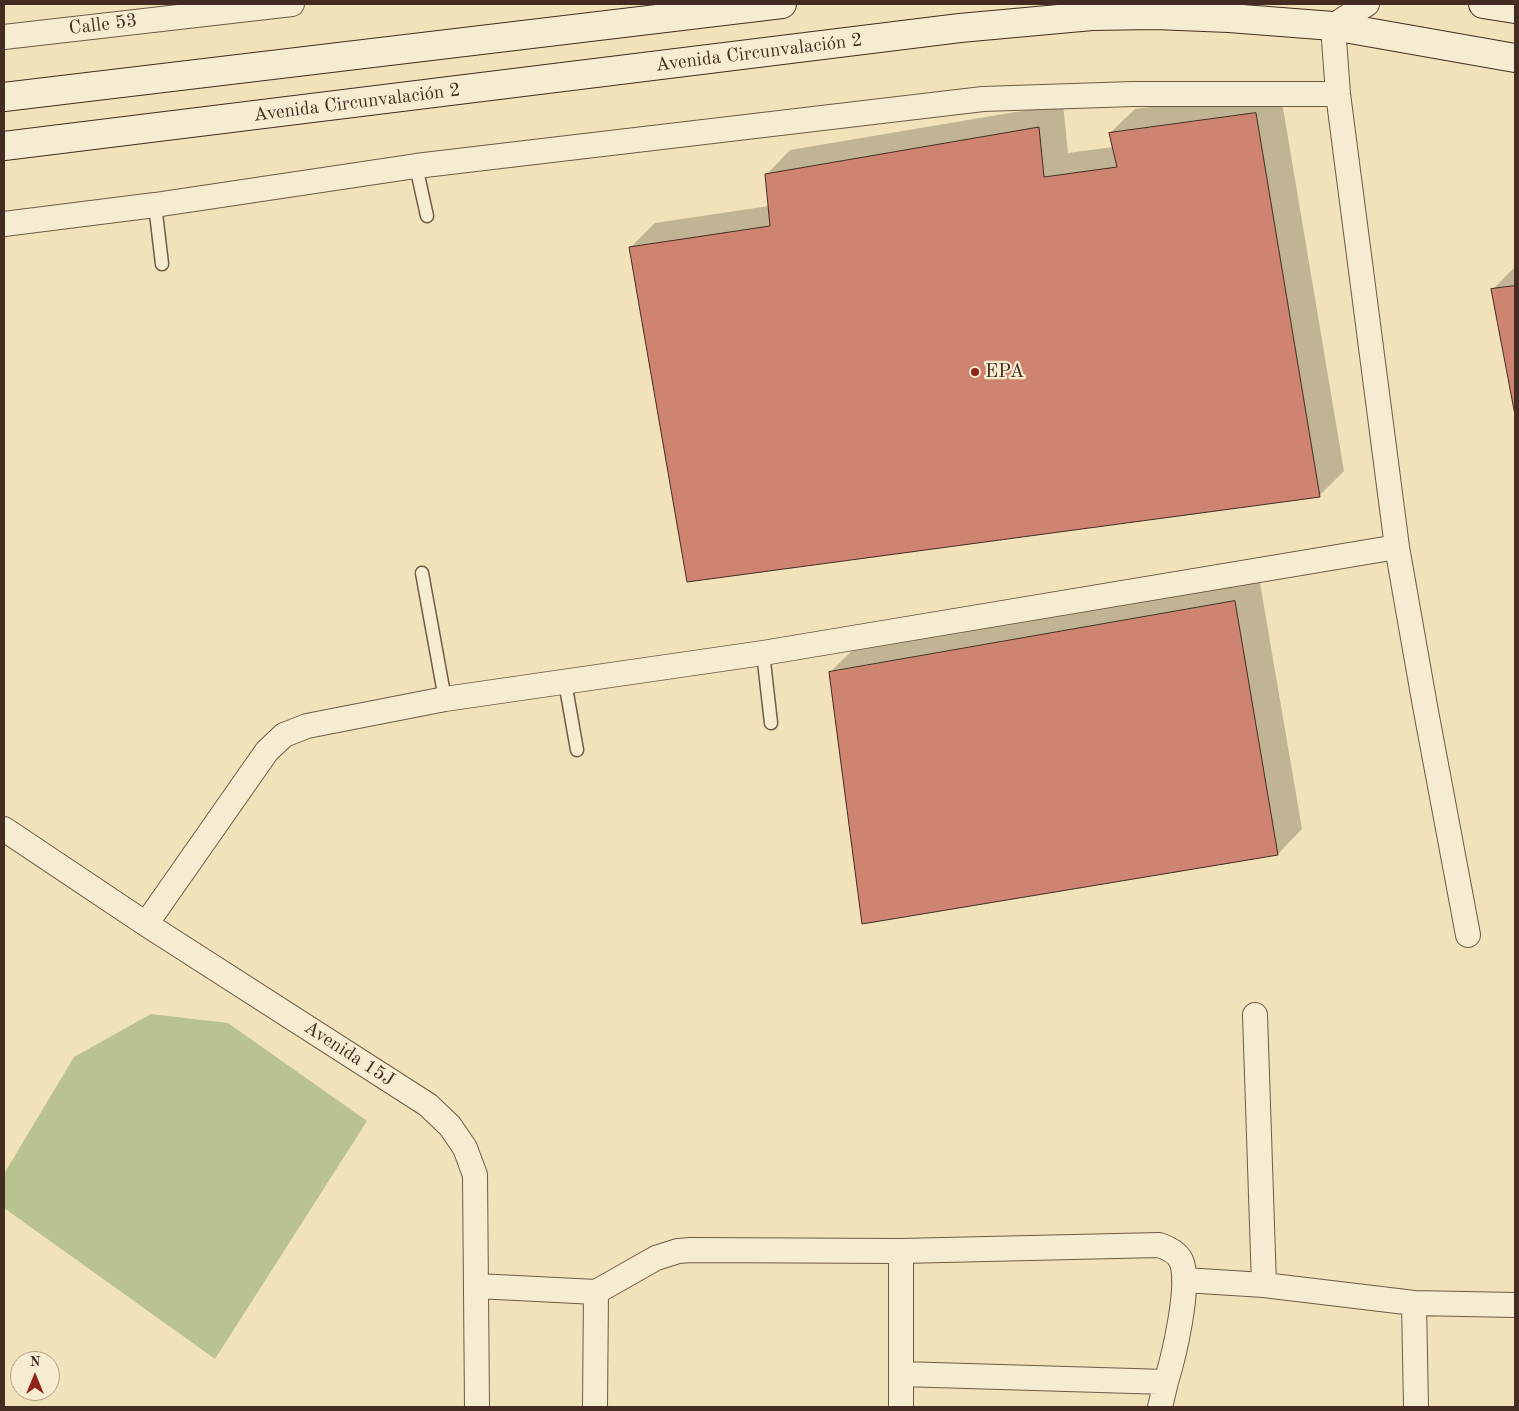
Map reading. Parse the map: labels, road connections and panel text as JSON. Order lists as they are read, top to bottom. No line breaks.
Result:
{"streets":{"main road":["Avenida Circunvalación 2"],"street":["Calle 53","Avenida 15J"]},"places":["EPA"],"north":"top"}
